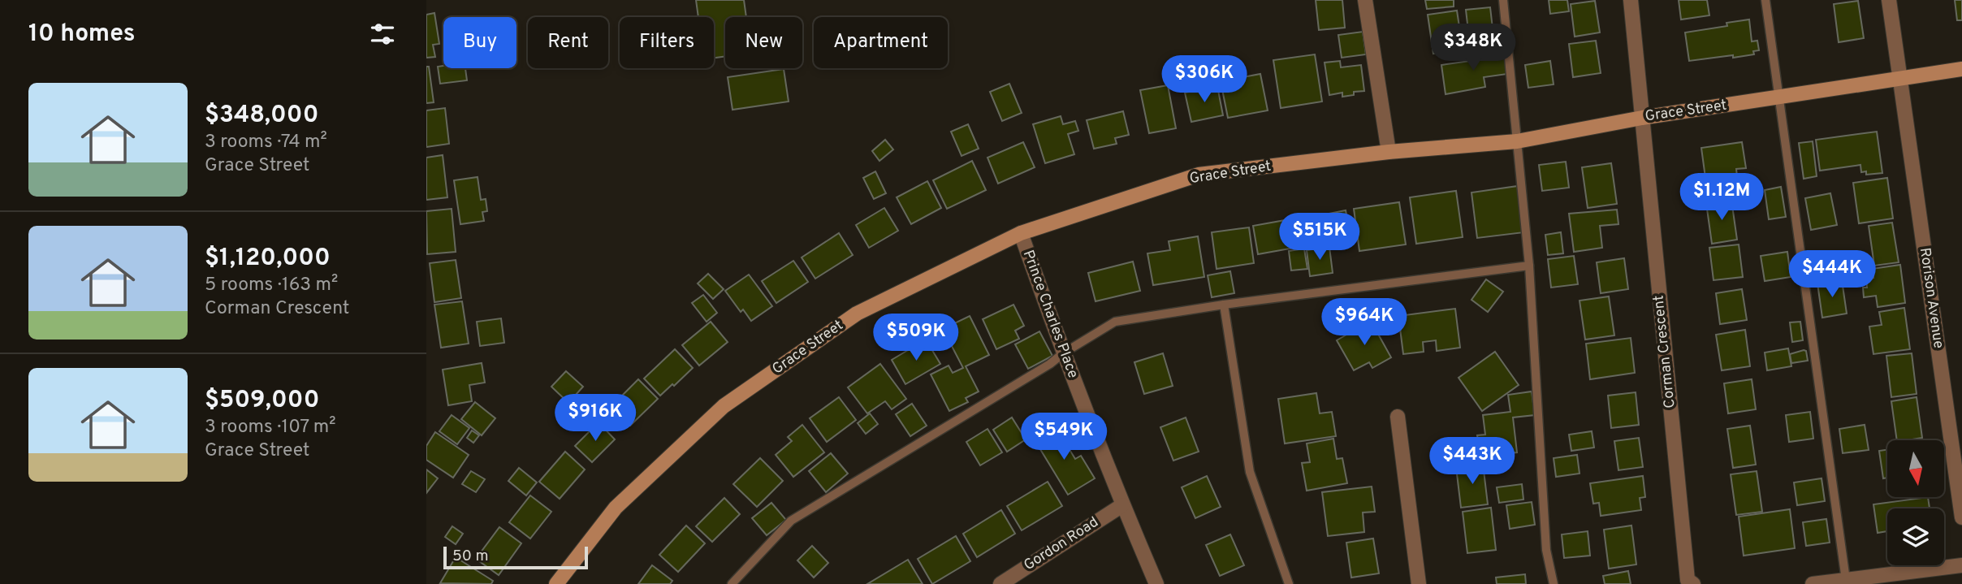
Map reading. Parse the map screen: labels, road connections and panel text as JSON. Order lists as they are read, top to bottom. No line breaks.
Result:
{"streets":{"street":["Grace Street","Rorison Avenue","Prince Charles Place","Corman Crescent","Gordon Road"]},"crossings":[["Grace Street","Rorison Avenue"],["Grace Street","Prince Charles Place"],["Grace Street","Corman Crescent"],["Prince Charles Place","Gordon Road"]],"scale_bar":"50 m","north":"bottom","page":{"heading":"10 homes","chip":["Buy","Rent","Filters","New","Apartment"],"price":["$348K","$306K","$1.12M","$515K","$444K","$964K","$509K","$916K","$549K","$443K"],"list":[{"name":"$348,000","note":"3 rooms · 74 m² · Grace Street"},{"name":"$1,120,000","note":"5 rooms · 163 m² · Corman Crescent"},{"name":"$509,000","note":"3 rooms · 107 m² · Grace Street"}],"scale":"50 m"}}
